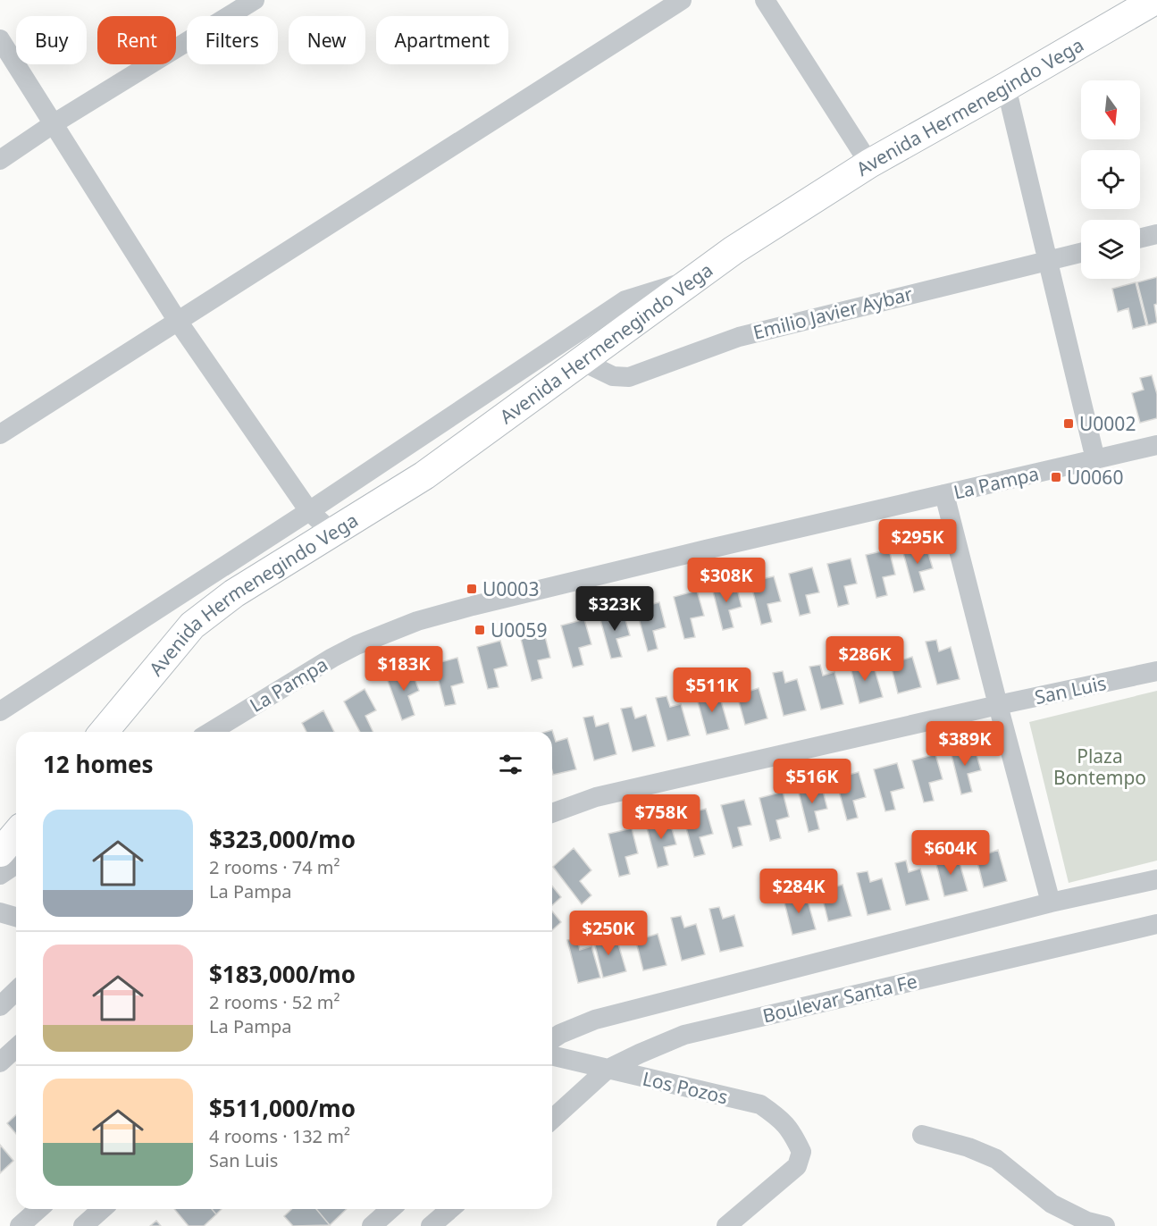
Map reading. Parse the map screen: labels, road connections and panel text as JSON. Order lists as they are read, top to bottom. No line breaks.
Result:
{"streets":{"street":["Avenida Hermenegindo Vega","Emilio Javier Aybar","La Pampa","San Luis","Boulevar Santa Fe","Los Pozos"]},"crossings":[["Avenida Hermenegindo Vega","Emilio Javier Aybar"],["Boulevar Santa Fe","Los Pozos"]],"parks":["Plaza Bontempo"],"places":{"transit":["U0002","U0060","U0003","U0059"]},"north":"bottom","page":{"chip":["Buy","Rent","Filters","New","Apartment"],"price":["$295K","$308K","$323K","$286K","$183K","$511K","$389K","$516K","$758K","$604K","$284K","$250K"],"heading":"12 homes","list":[{"name":"$323,000/mo","note":"2 rooms · 74 m² · La Pampa"},{"name":"$183,000/mo","note":"2 rooms · 52 m² · La Pampa"},{"name":"$511,000/mo","note":"4 rooms · 132 m² · San Luis"}]}}
